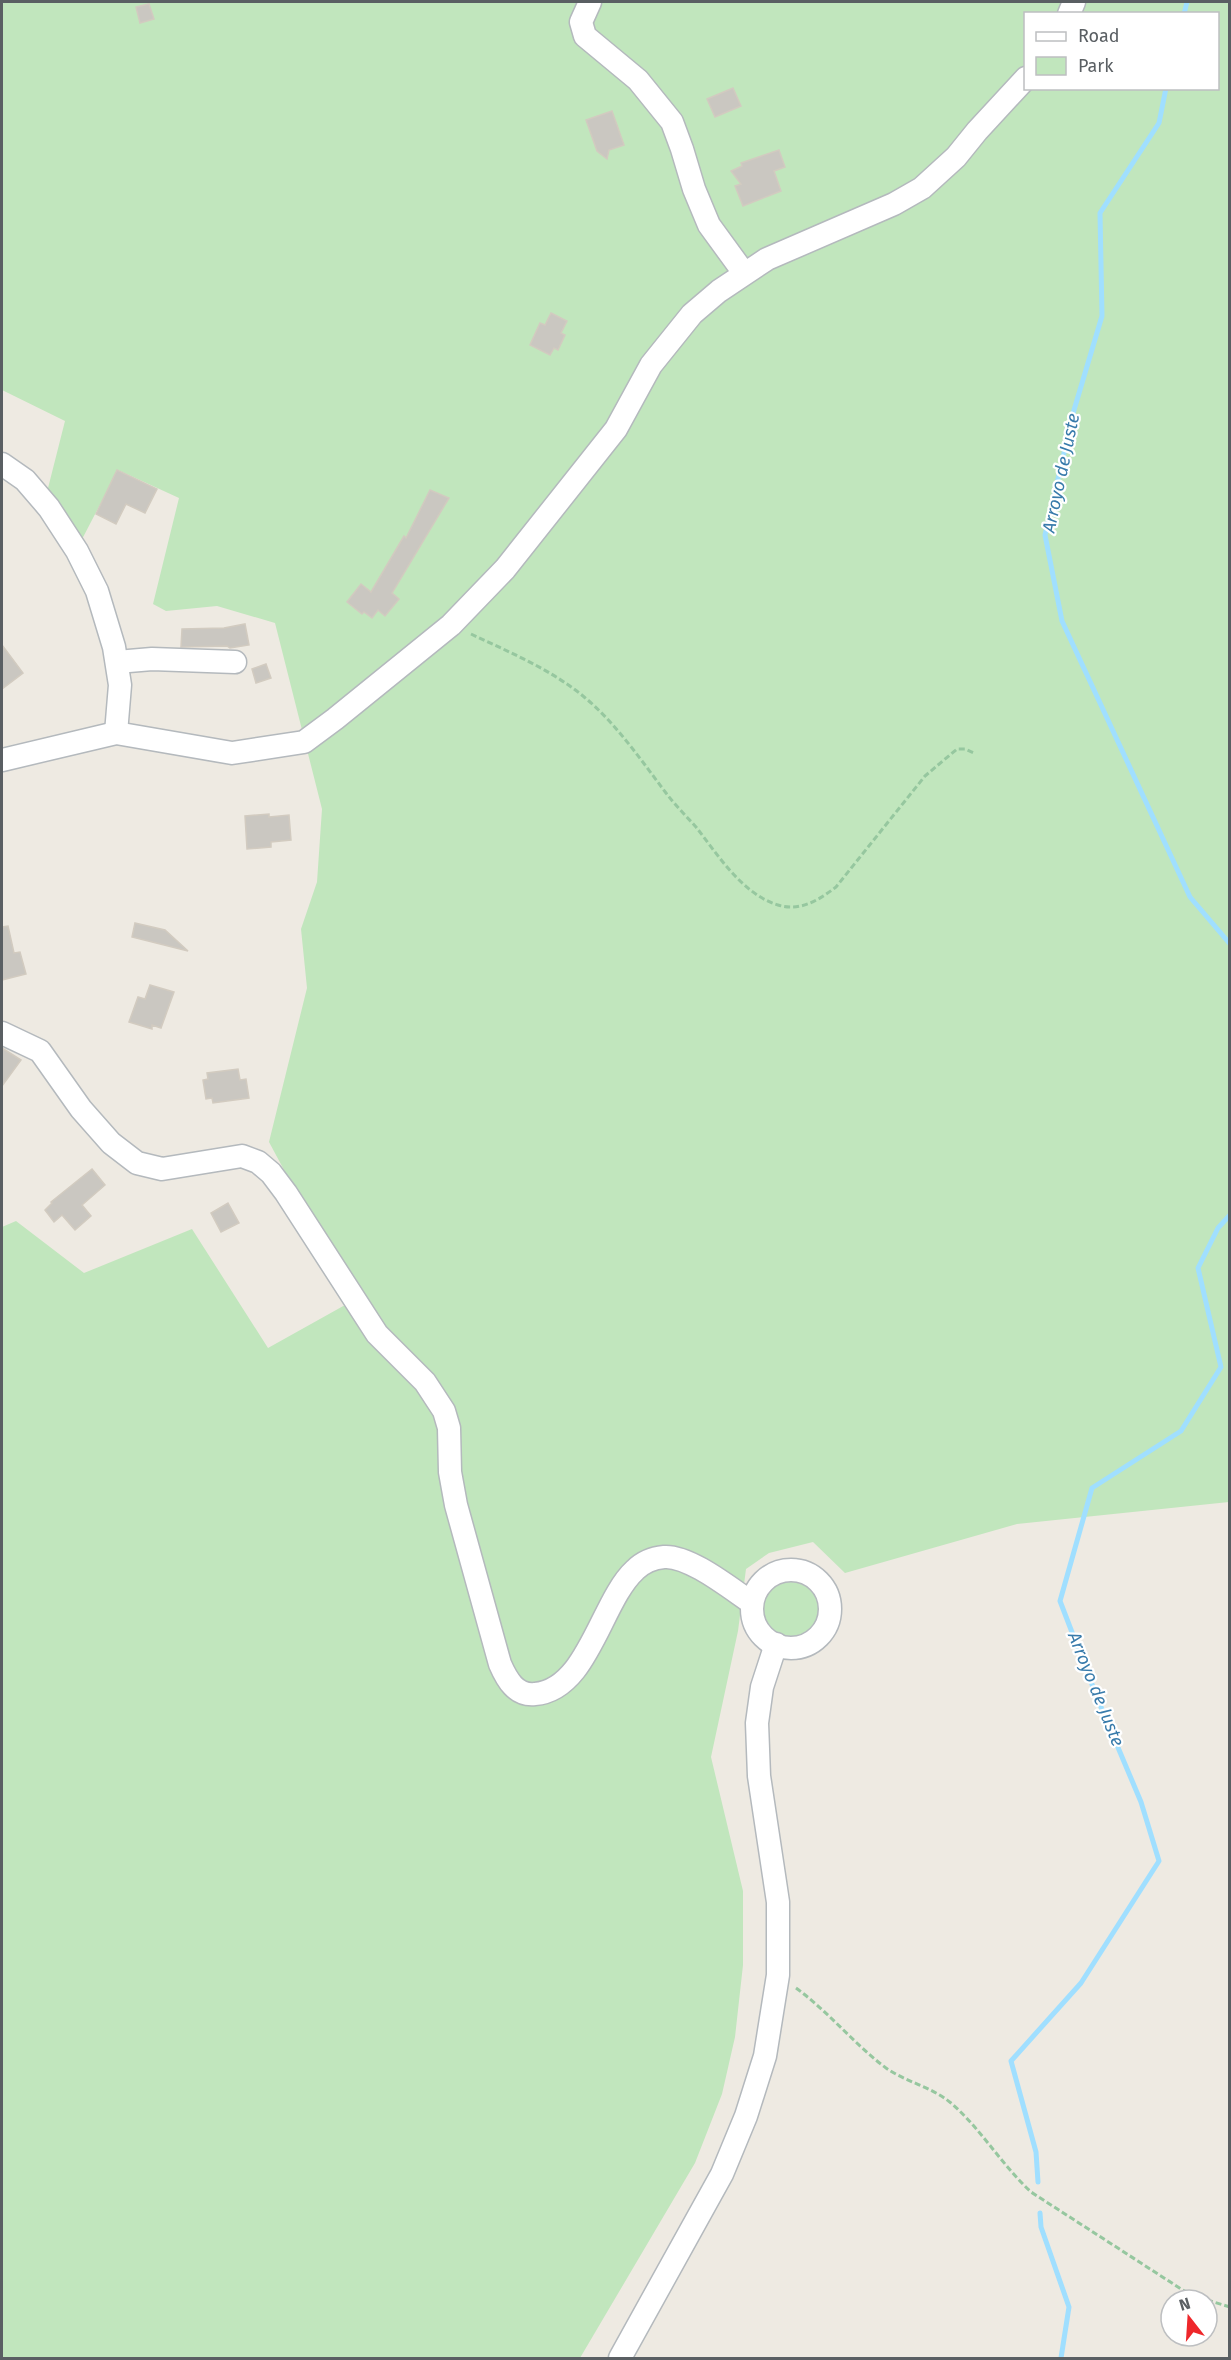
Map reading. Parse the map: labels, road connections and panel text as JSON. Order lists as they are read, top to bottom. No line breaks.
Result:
{"water":["Arroyo de Juste"],"legend":["Road","Park"],"north":"top"}
